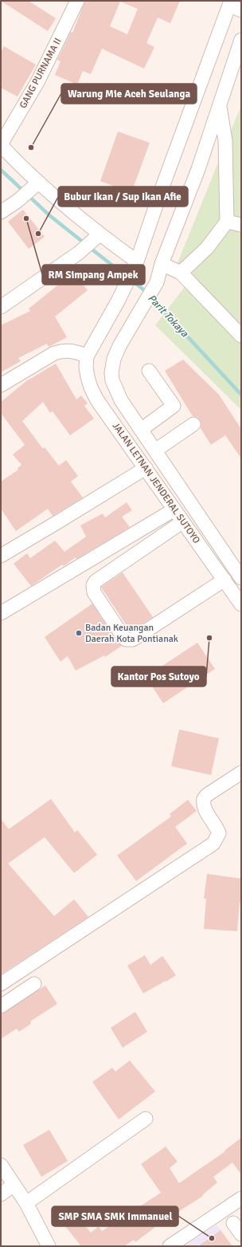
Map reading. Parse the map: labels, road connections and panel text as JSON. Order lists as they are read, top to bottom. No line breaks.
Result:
{"streets":{"street":["GANG PURNAMA II","JALAN LETNAN JENDERAL SUTOYO"]},"water":["Parit Tokaya"],"places":["Warung Mie Aceh Seulanga","RM Simpang Ampek","Bubur Ikan / Sup Ikan Afie","Badan Keuangan Daerah Kota Pontianak","Kantor Pos Sutoyo","SMP SMA SMK Immanuel"]}
